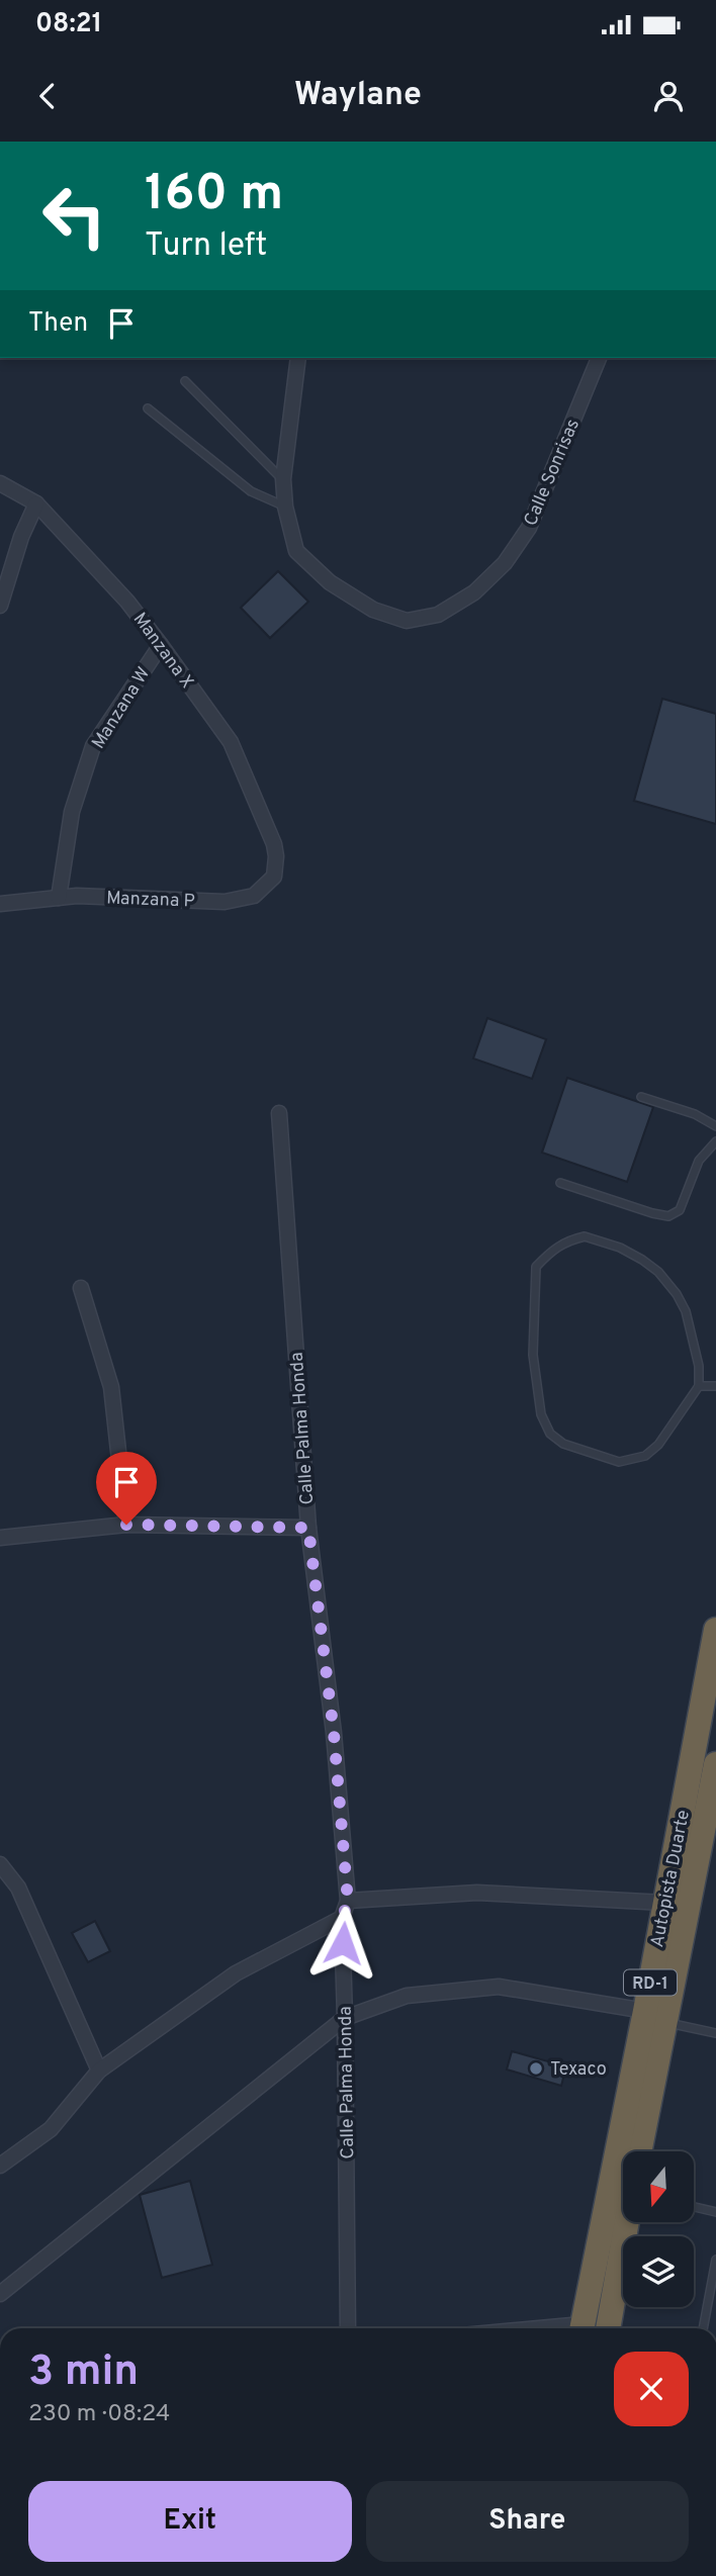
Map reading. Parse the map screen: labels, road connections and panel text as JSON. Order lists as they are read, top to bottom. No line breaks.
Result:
{"streets":{"highway":["Autopista Duarte","RD-1"],"street":["Calle Sonrisas","Manzana X","Manzana W","Manzana P","Calle Palma Honda"]},"crossings":[["Manzana X","Manzana W"],["Manzana X","Manzana P"],["Manzana W","Manzana P"]],"places":["Texaco"],"north":"bottom","page":{"status":"08:21","header":"Waylane","turn":["160 m","Turn left"],"then":"Then","heading":["3 min","230 m · 08:24"],"buttons":["Exit","Share"]}}
